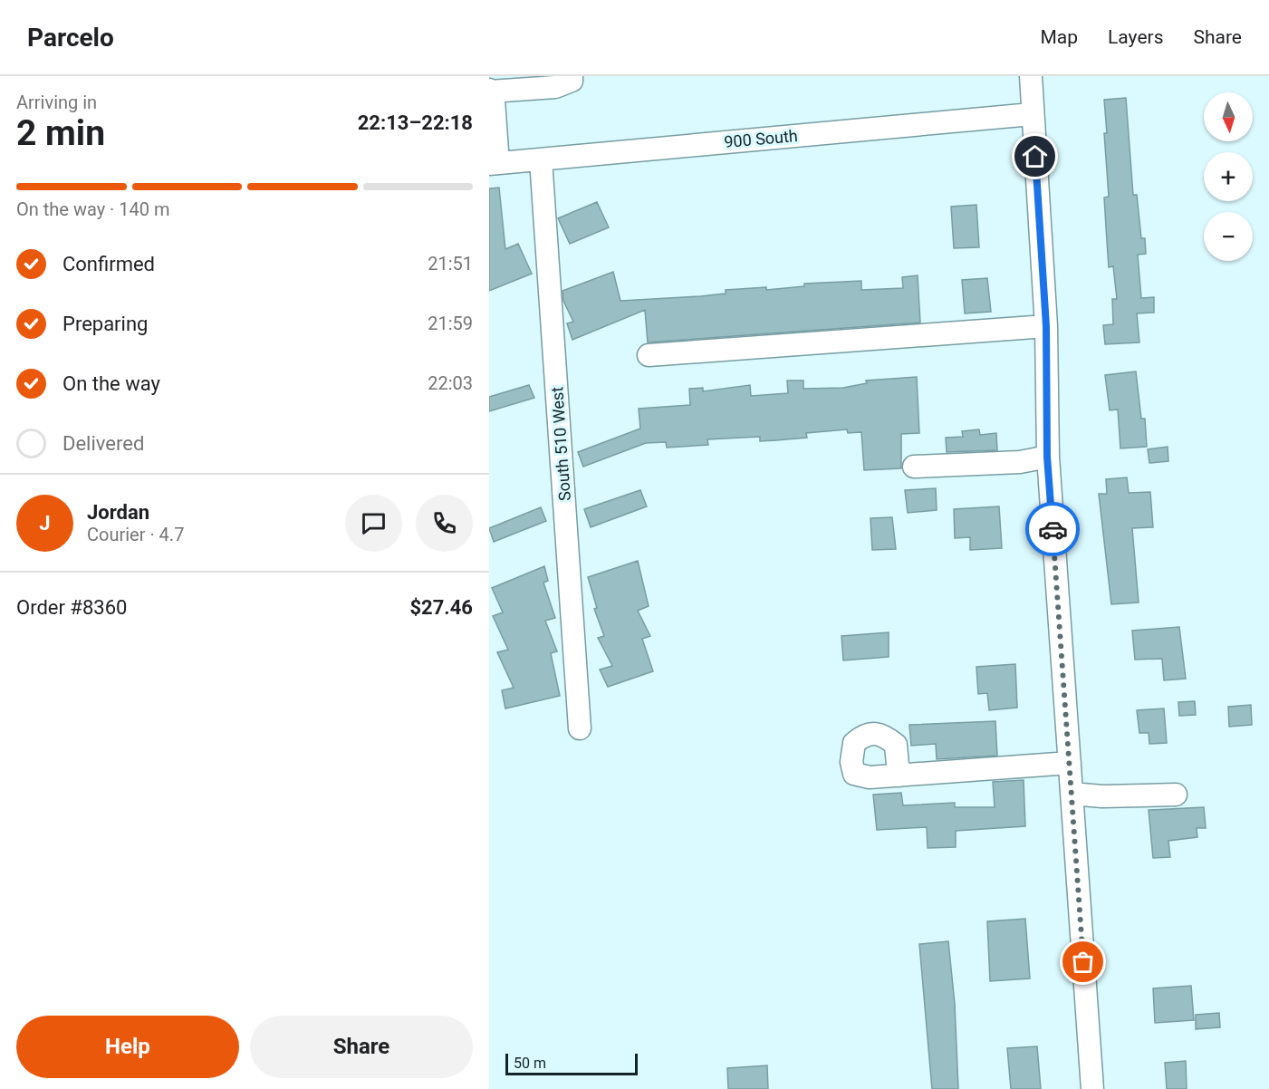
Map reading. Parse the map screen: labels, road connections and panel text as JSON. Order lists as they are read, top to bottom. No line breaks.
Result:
{"streets":{"street":["900 South","South 510 West"]},"crossings":[["900 South","South 510 West"]],"scale_bar":"50 m","north":"bottom","page":{"header":"Parcelo","nav":["Map","Layers","Share"],"heading":["2 min","Arriving in","22:13–22:18"],"panel":["Jordan","Courier · 4.7","Order #8360","$27.46"],"map_buttons":["+","−"],"bar":"On the way · 140 m","list":[["Confirmed","21:51"],["Preparing","21:59"],["On the way","22:03"],"Delivered"],"round":"J","buttons":["Help","Share"],"scale":"50 m"}}
